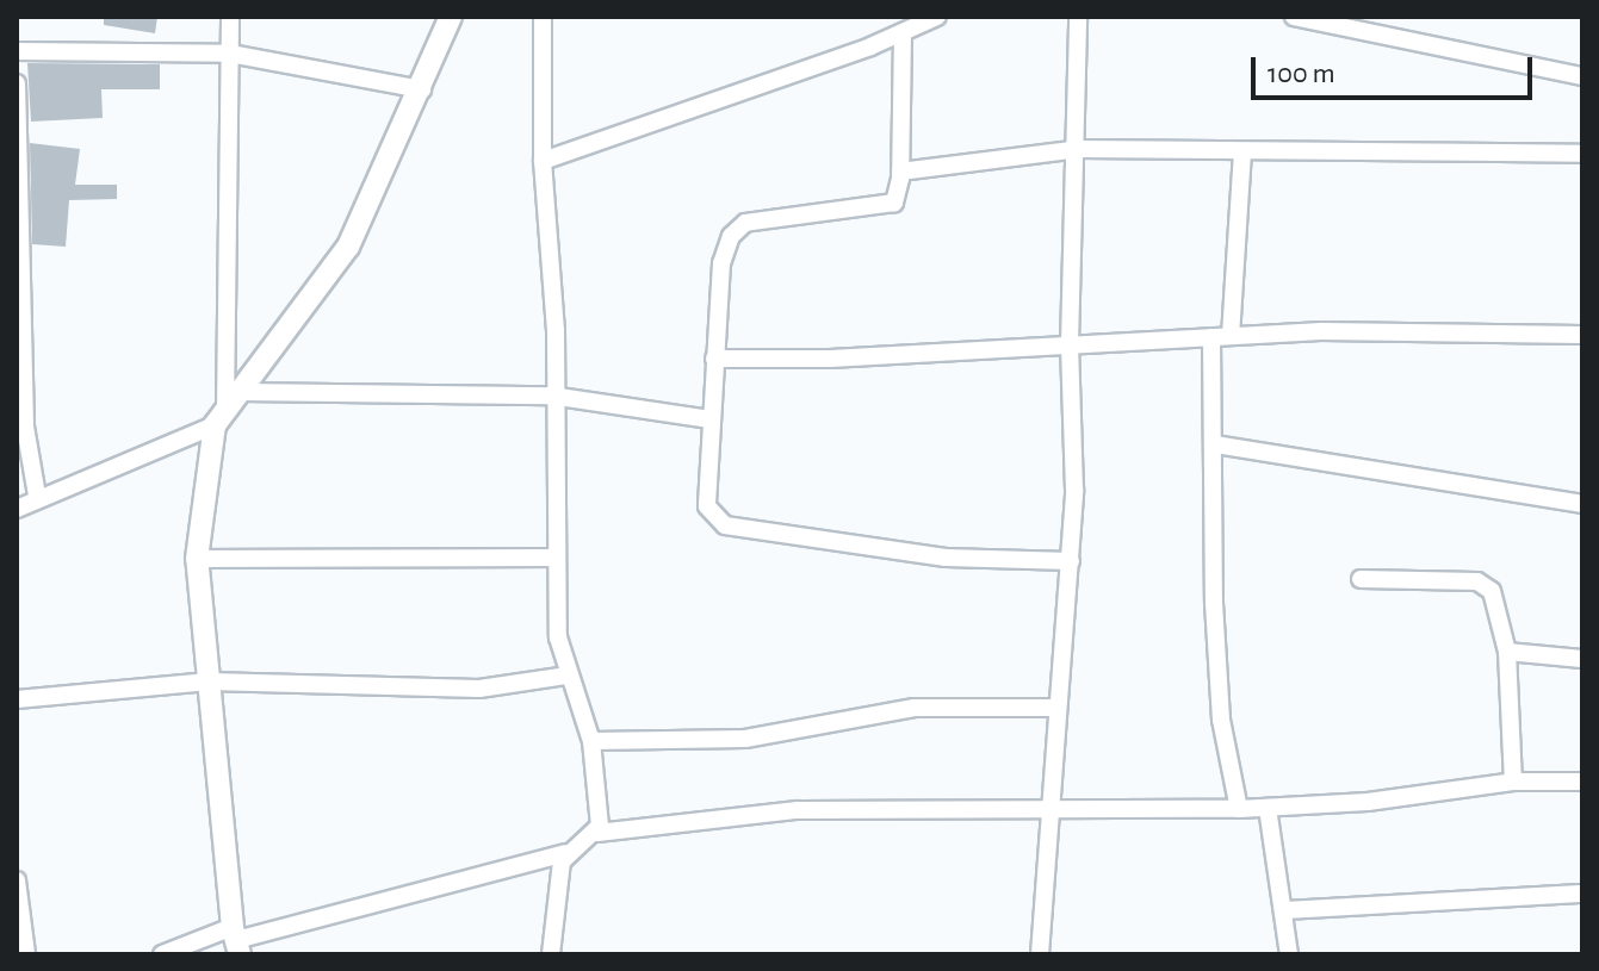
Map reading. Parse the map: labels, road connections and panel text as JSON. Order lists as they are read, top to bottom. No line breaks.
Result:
{"scale_bar":"100 m"}
